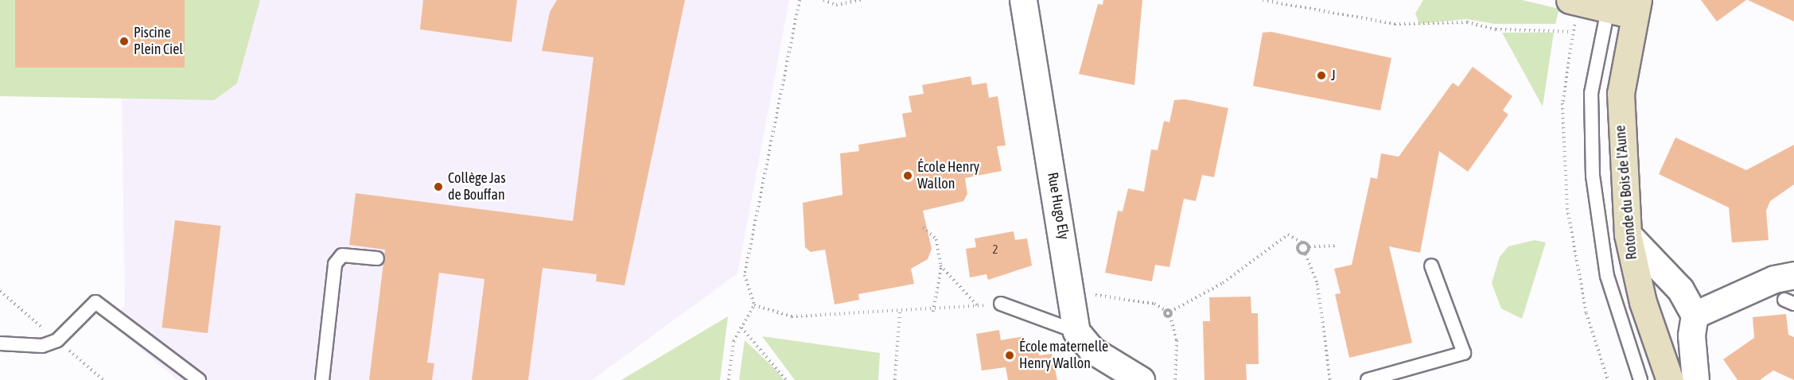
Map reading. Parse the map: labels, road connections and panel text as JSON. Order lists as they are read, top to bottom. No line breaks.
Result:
{"streets":{"main road":["Rotonde du Bois de l'Aune"],"street":["Rue Hugo Ely"]},"places":["Piscine Plein Ciel","J","École Henry Wallon","Collège Jas de Bouffan","École maternelle Henry Wallon"],"house_numbers":["2"]}
